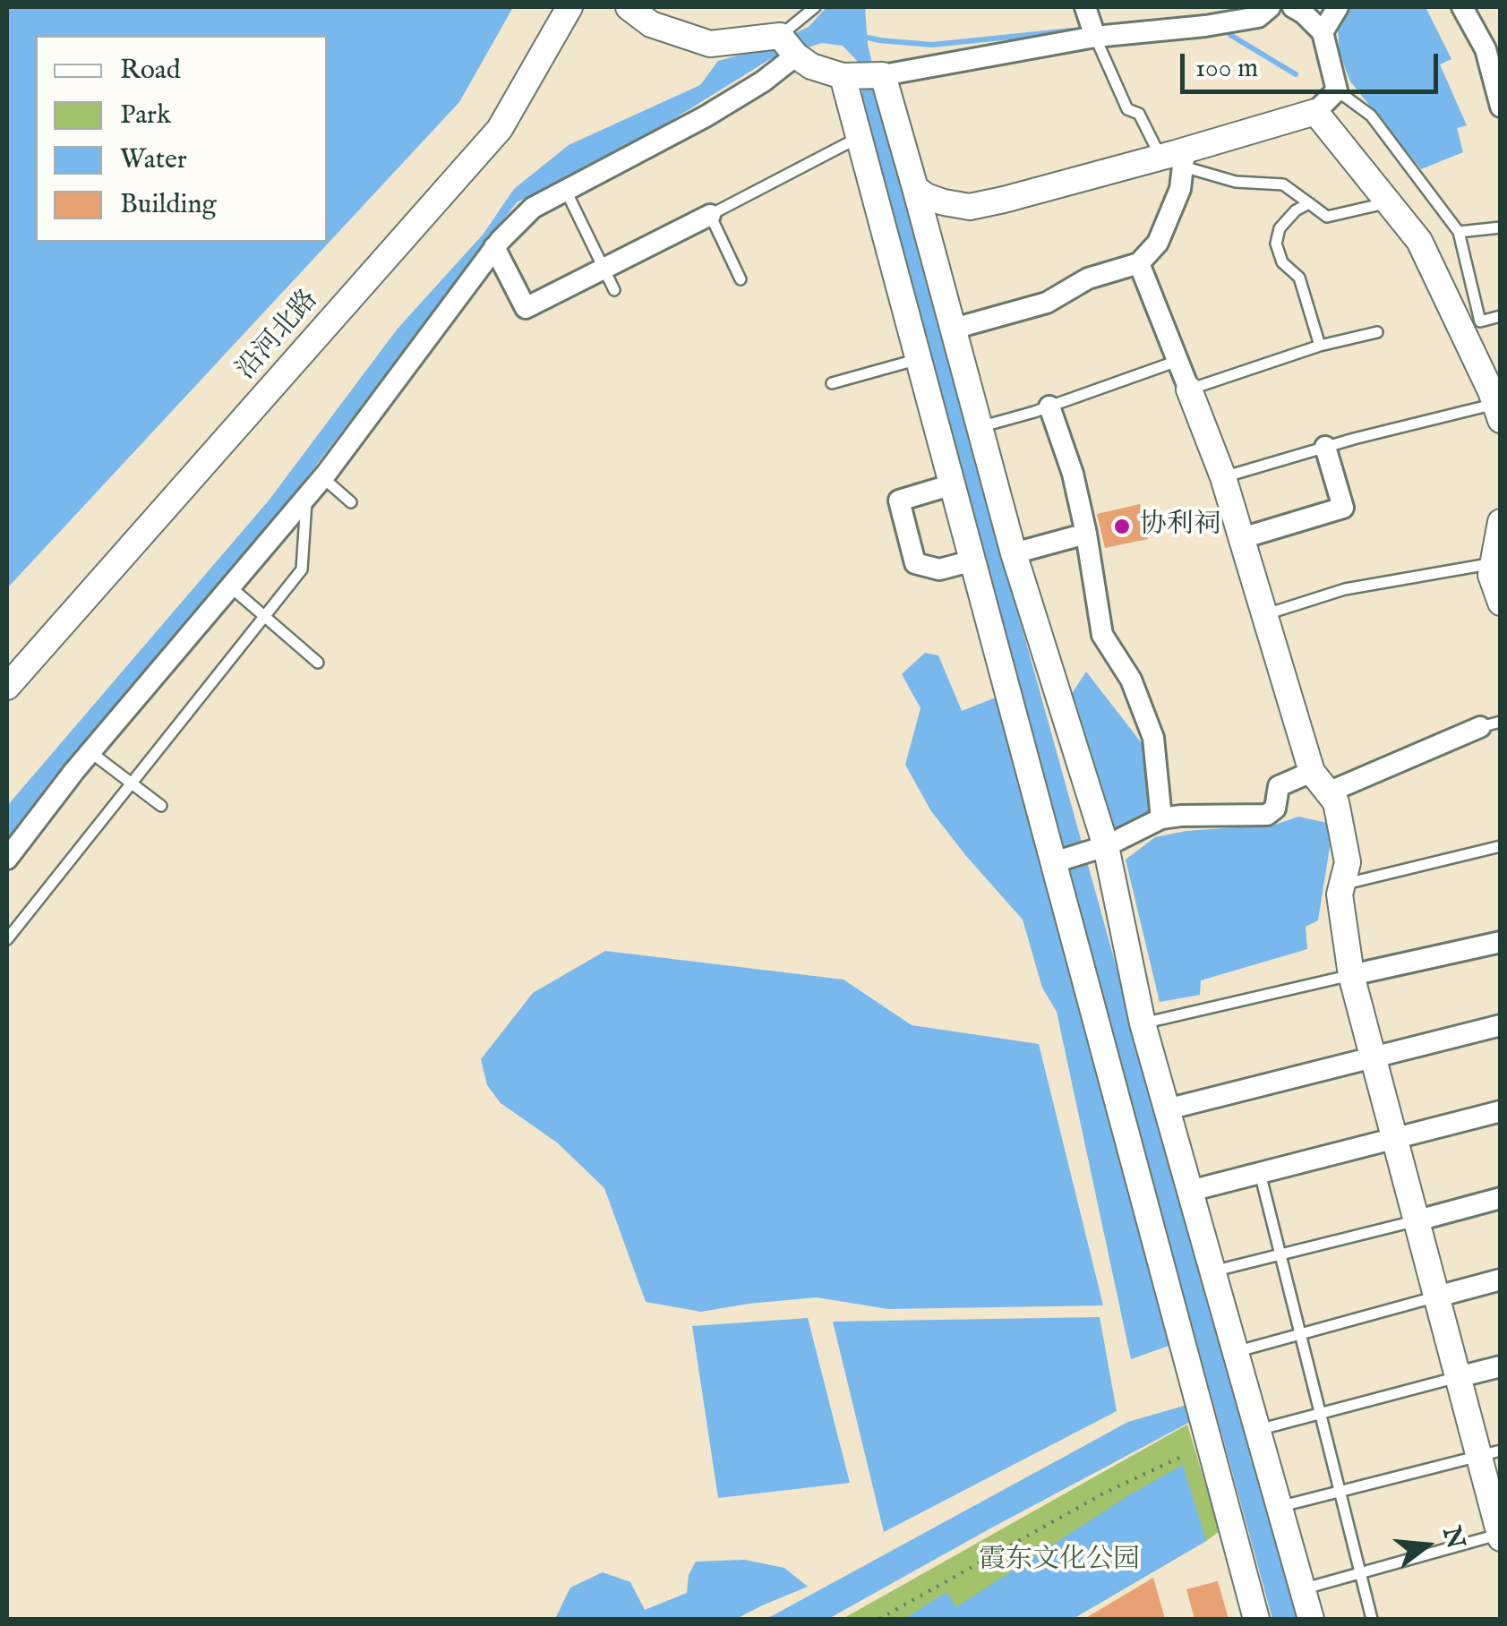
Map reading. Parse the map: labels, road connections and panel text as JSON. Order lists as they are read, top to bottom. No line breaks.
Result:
{"streets":{"street":["沿河北路"]},"parks":["霞东文化公园"],"places":["协利祠"],"legend":["Road","Park","Water","Building"],"scale_bar":"100 m","north":"right"}
